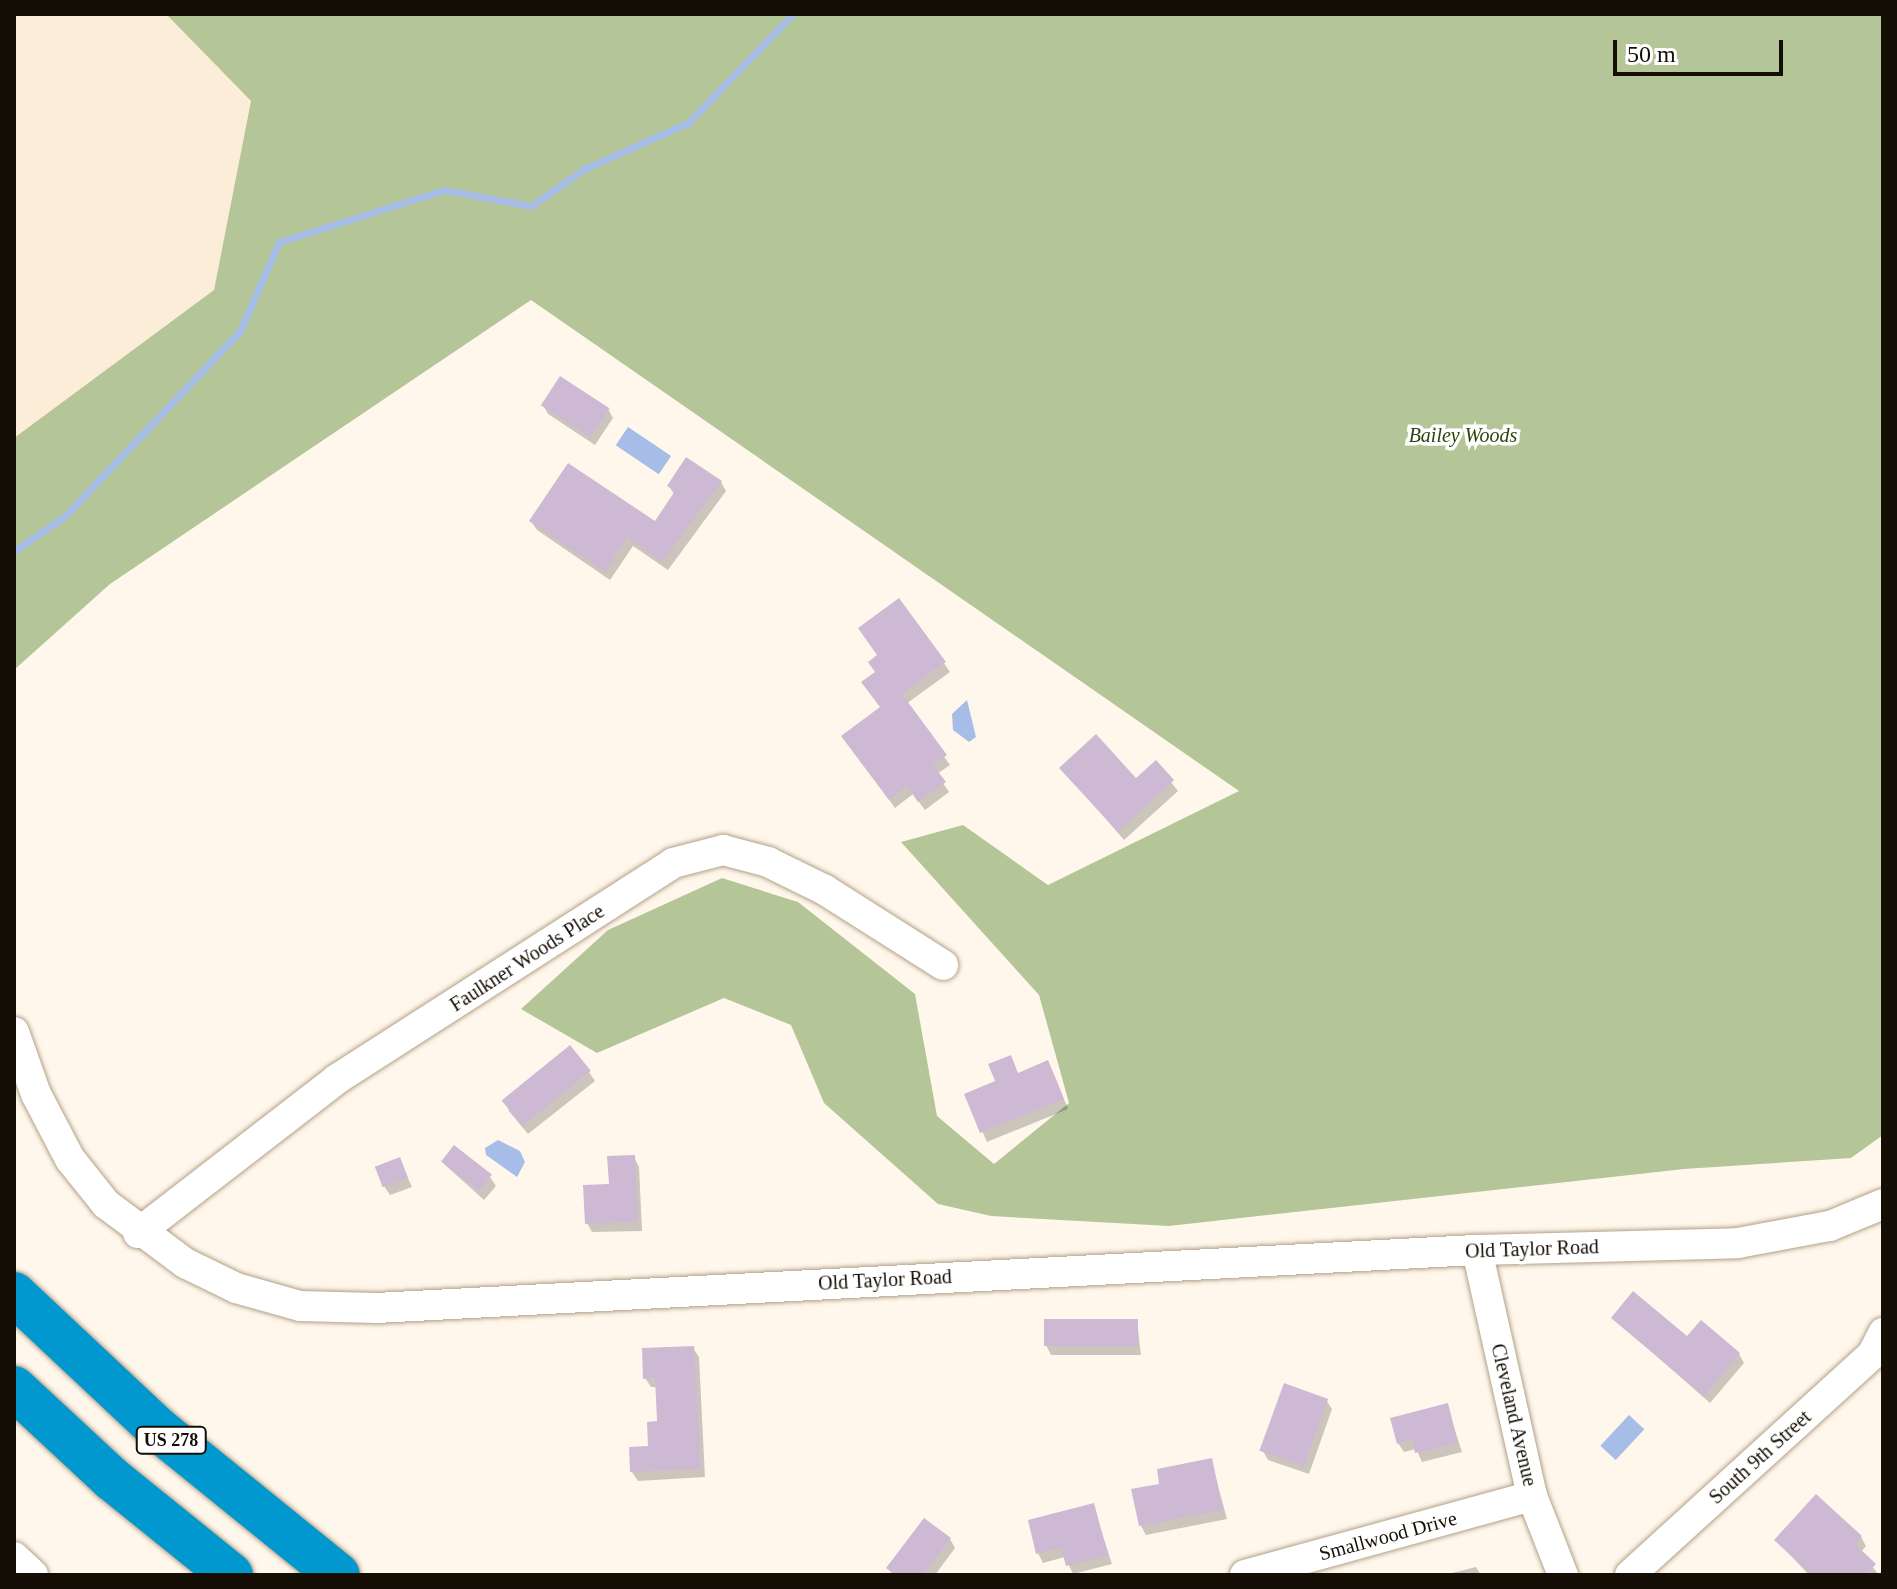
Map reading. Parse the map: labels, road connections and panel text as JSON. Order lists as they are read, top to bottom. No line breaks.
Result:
{"streets":{"highway":["US 278"],"street":["Faulkner Woods Place","Old Taylor Road","Cleveland Avenue","South 9th Street","Smallwood Drive"]},"crossings":[["Faulkner Woods Place","Old Taylor Road"],["Old Taylor Road","Cleveland Avenue"],["Cleveland Avenue","Smallwood Drive"]],"parks":["Bailey Woods"],"scale_bar":"50 m"}
